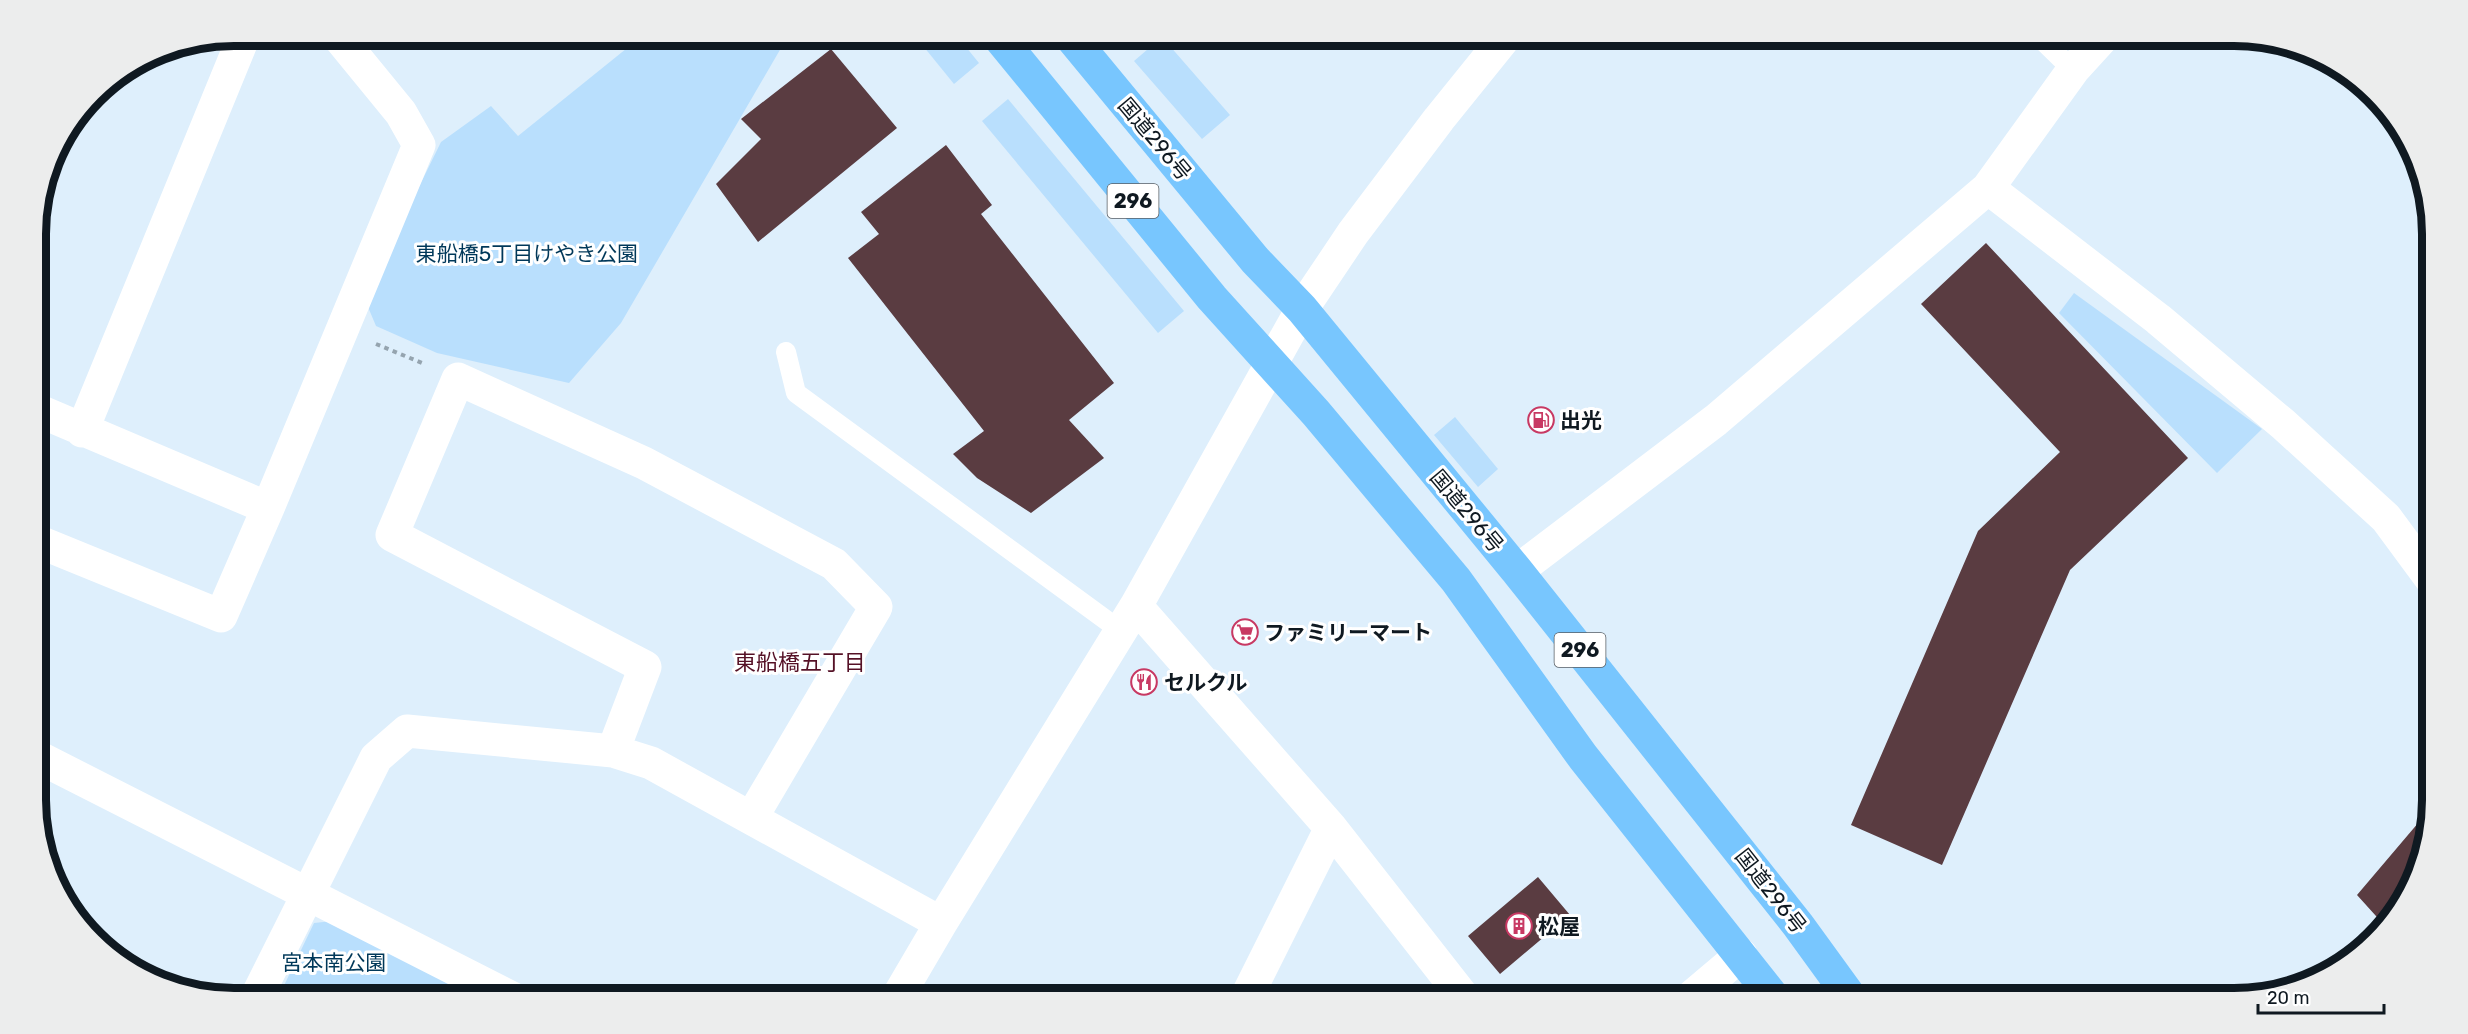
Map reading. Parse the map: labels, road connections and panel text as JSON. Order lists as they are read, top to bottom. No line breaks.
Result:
{"streets":{"highway":["国道296号","296"]},"districts":["東船橋五丁目"],"parks":["東船橋5丁目けやき公園","宮本南公園"],"places":{"fuel station":["出光"],"supermarket":["ファミリーマート"],"restaurant":["セルクル"],"building":["松屋"]},"scale_bar":"20 m"}
